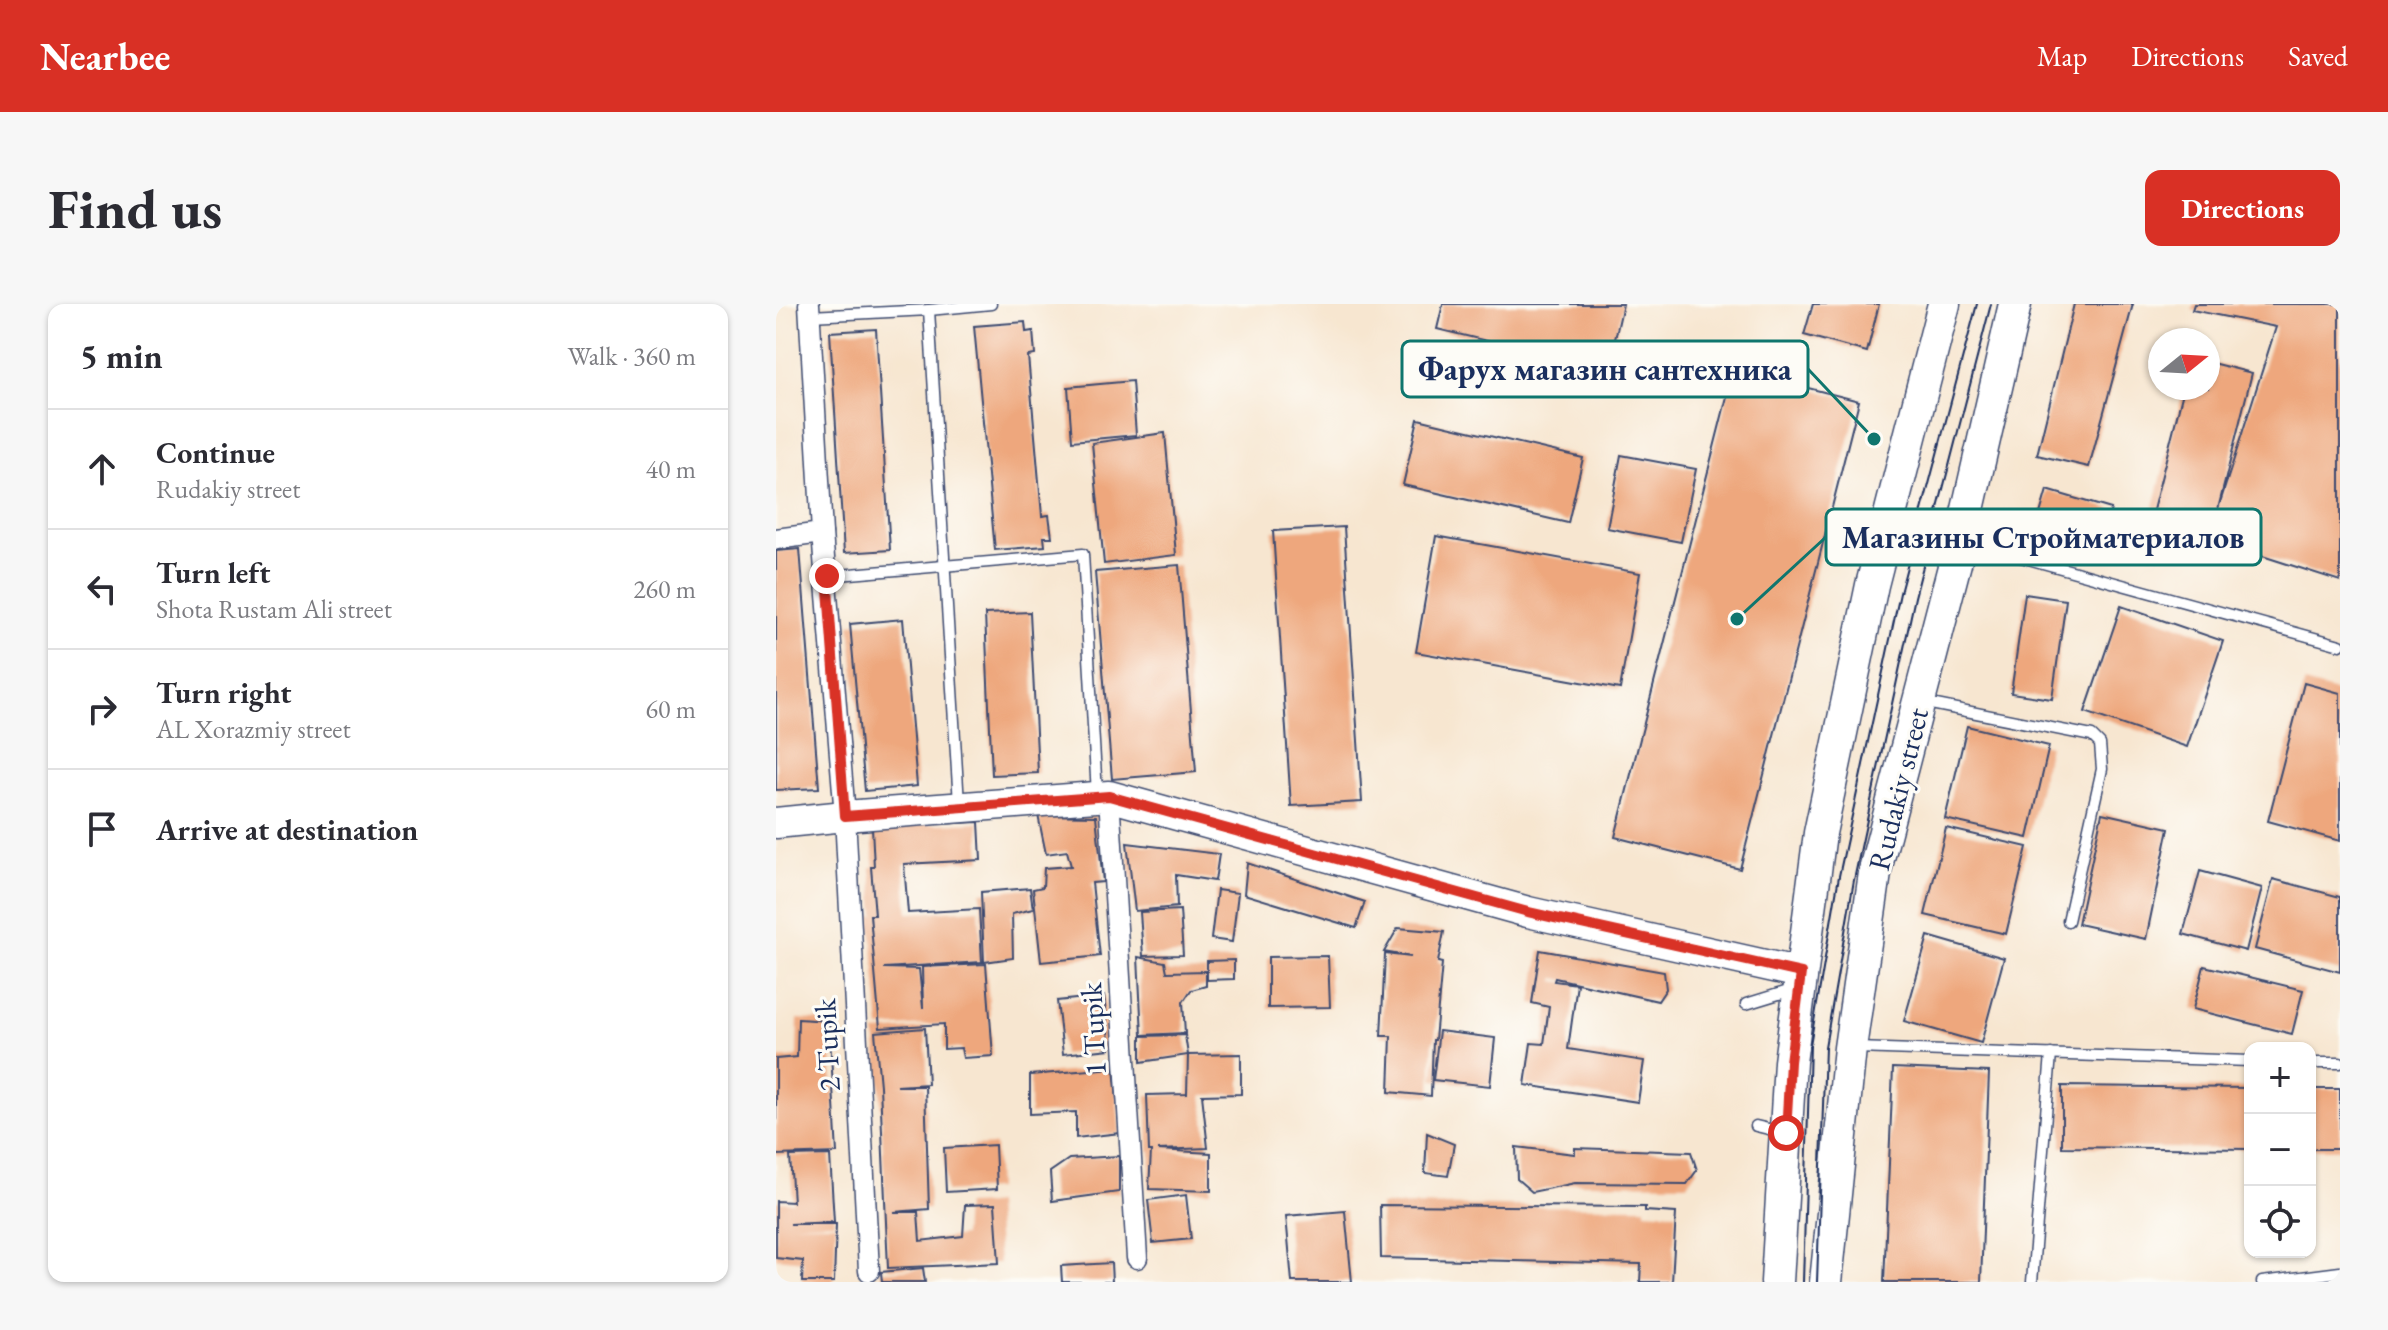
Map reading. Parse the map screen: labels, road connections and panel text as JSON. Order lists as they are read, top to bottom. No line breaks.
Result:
{"streets":{"main road":["Rudakiy street"],"street":["1 Tupik","2 Tupik"]},"places":["Фарух магазин сантехника","Магазины Стройматериалов"],"north":"right","page":{"header":"Nearbee","nav":["Map","Directions","Saved"],"buttons":"Directions","title":"Find us","heading":["5 min","Walk · 360 m"],"list":[["Continue","Rudakiy street","40 m"],["Turn left","Shota Rustam Ali street","260 m"],["Turn right","AL Xorazmiy street","60 m"],"Arrive at destination"],"map_buttons":["+","−"]}}
